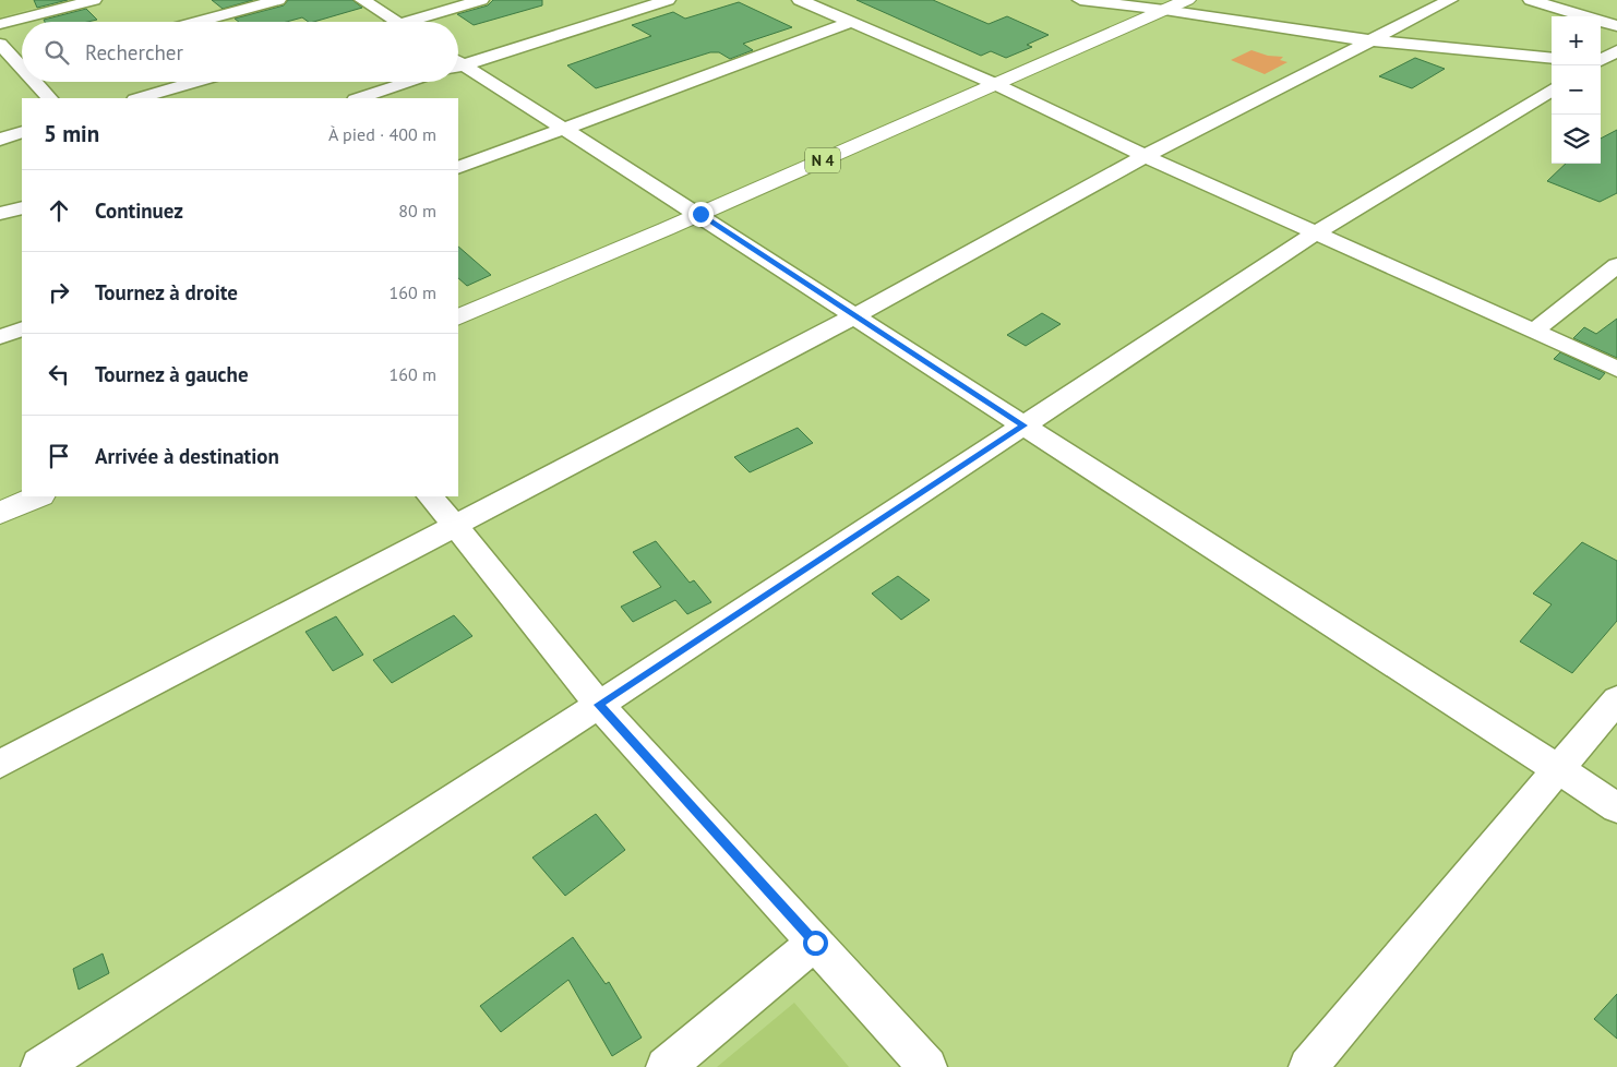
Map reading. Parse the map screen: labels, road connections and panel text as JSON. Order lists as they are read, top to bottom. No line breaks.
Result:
{"streets":{"highway":["N 4"]},"page":{"map_buttons":["+","−"],"search":"Rechercher","heading":["5 min","À pied · 400 m"],"list":[["Continuez","80 m"],["Tournez à droite","160 m"],["Tournez à gauche","160 m"],"Arrivée à destination"]}}
